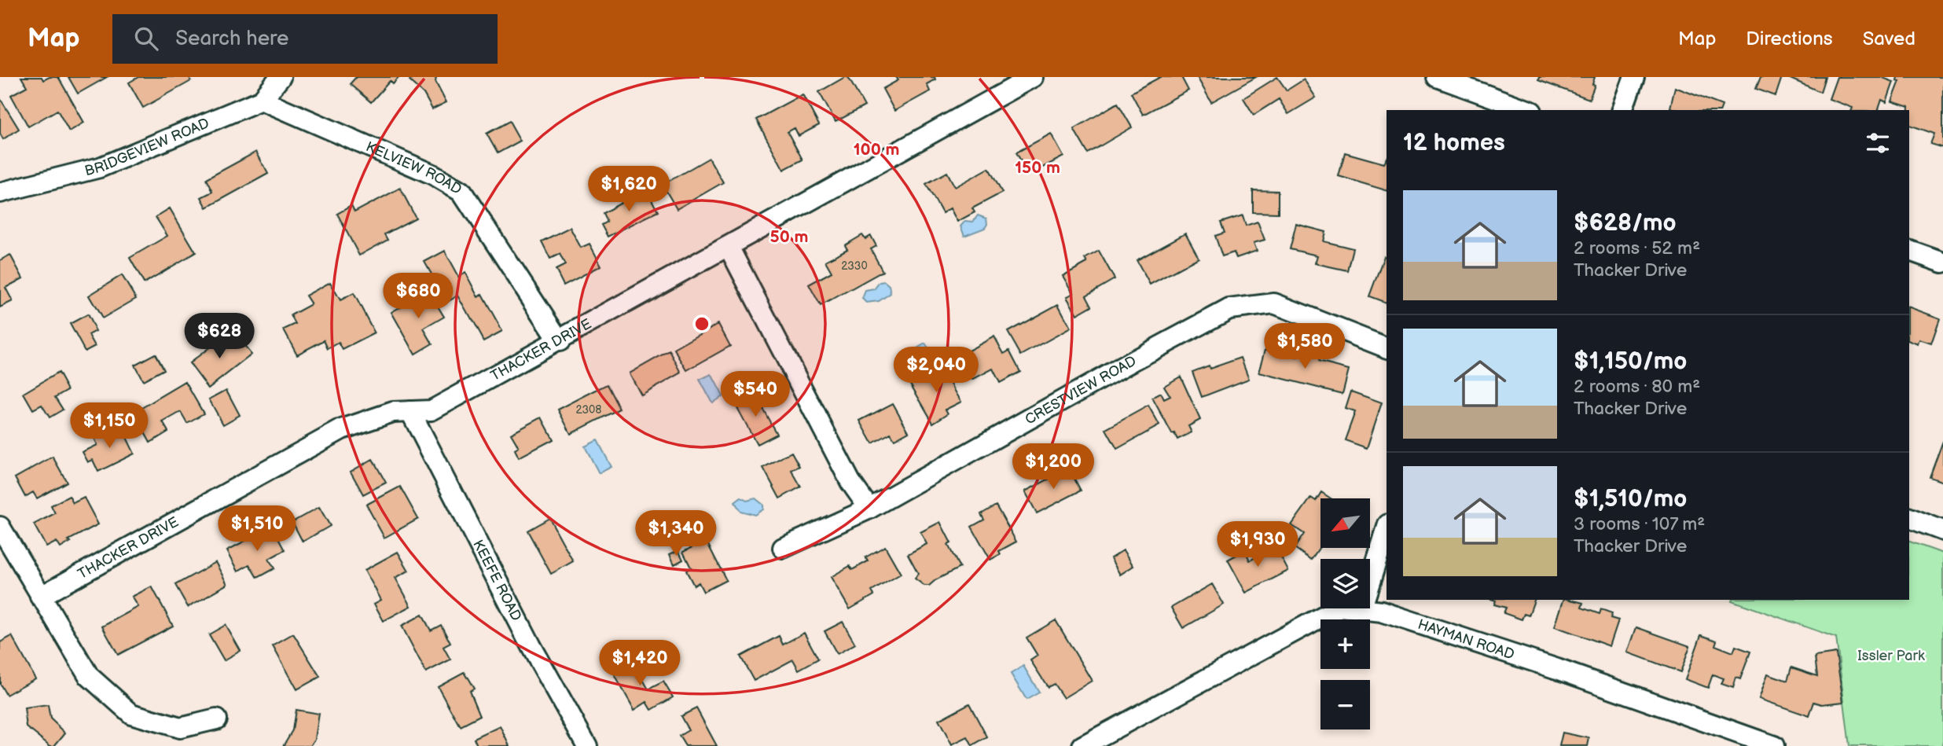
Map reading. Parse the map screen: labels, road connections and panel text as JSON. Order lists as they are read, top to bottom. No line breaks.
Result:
{"streets":{"street":["BRIDGEVIEW ROAD","KELVIEW ROAD","THACKER DRIVE","CRESTVIEW ROAD","KEEFE ROAD","HAYMAN ROAD"]},"crossings":[["BRIDGEVIEW ROAD","KELVIEW ROAD"],["KELVIEW ROAD","THACKER DRIVE"],["THACKER DRIVE","KEEFE ROAD"]],"parks":["Issler Park"],"house_numbers":["2330","2308"],"north":"bottom left","page":{"header":"Map","search":"Search here","nav":["Map","Directions","Saved"],"heading":"12 homes","price":["$1,620","$680","$628","$1,580","$2,040","$540","$1,150","$1,200","$1,510","$1,340","$1,930","$1,420"],"list":[{"name":"$628/mo","note":"2 rooms · 52 m² · Thacker Drive"},{"name":"$1,150/mo","note":"2 rooms · 80 m² · Thacker Drive"},{"name":"$1,510/mo","note":"3 rooms · 107 m² · Thacker Drive"}],"map_buttons":["+","−"]},"rings":["100 m","150 m","50 m"]}
